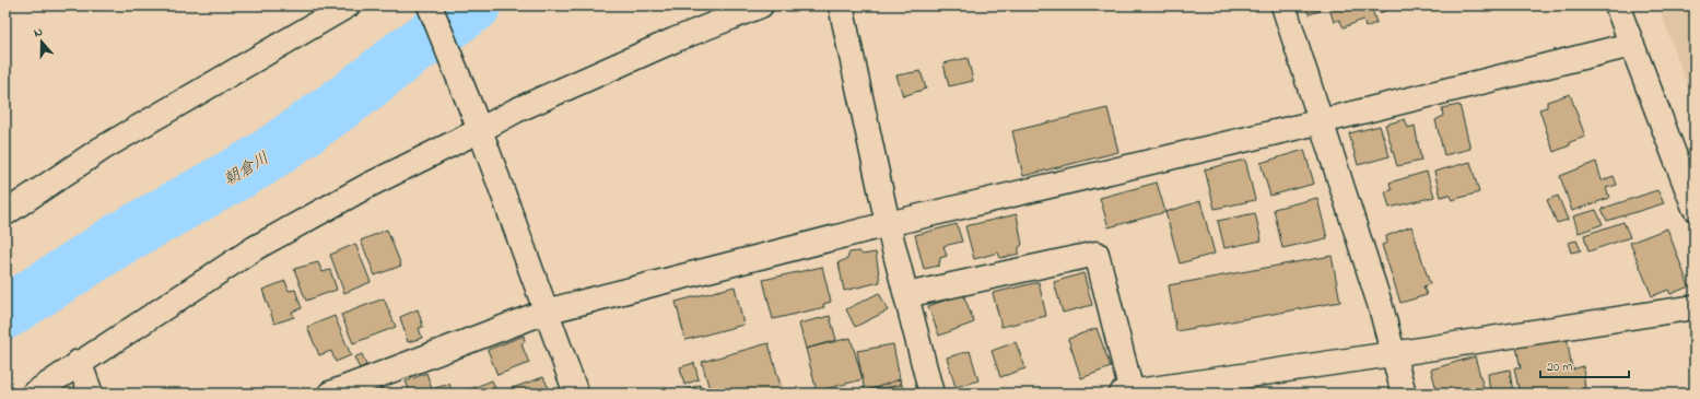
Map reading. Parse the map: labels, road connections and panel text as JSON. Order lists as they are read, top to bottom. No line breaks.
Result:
{"water":["朝倉川"],"scale_bar":"20 m","north":"top"}
